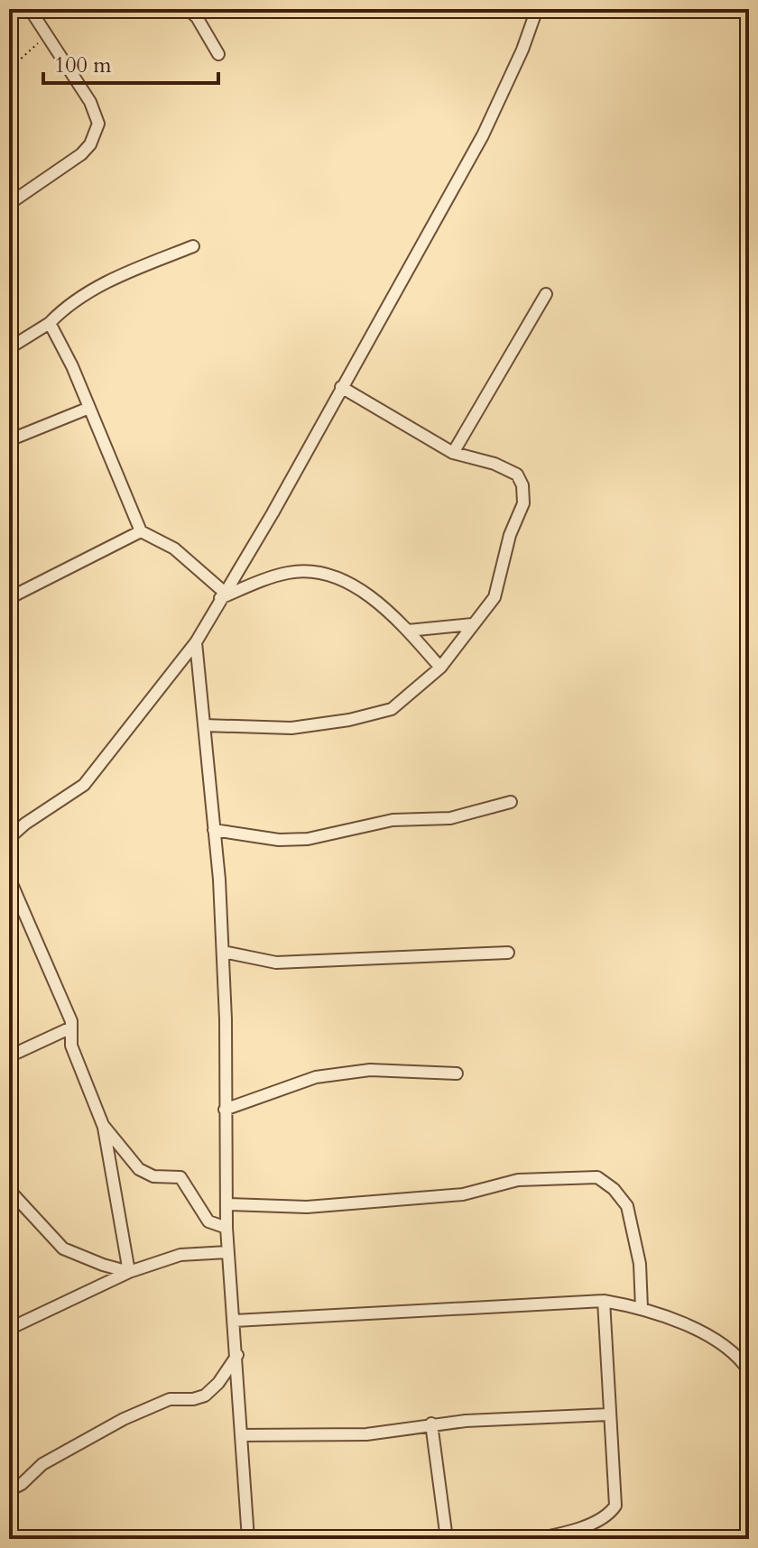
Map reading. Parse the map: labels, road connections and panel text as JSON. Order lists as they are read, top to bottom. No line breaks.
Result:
{"scale_bar":"100 m"}
